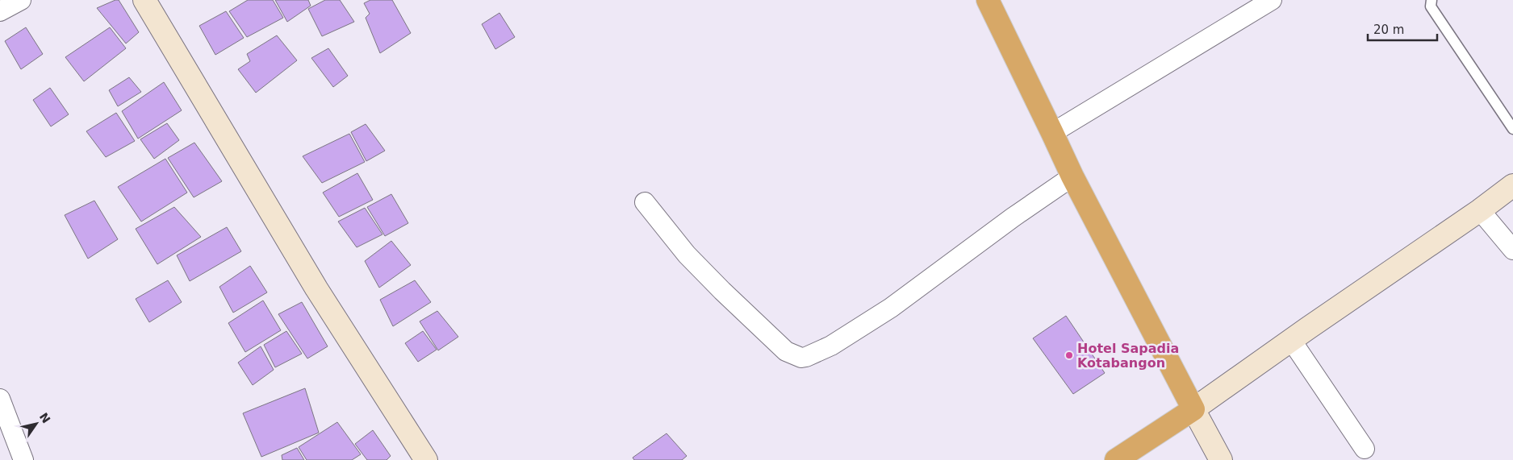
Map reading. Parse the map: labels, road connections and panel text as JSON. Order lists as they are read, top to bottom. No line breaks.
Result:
{"places":["Hotel Sapadia Kotabangon"],"scale_bar":"20 m","north":"top right"}
